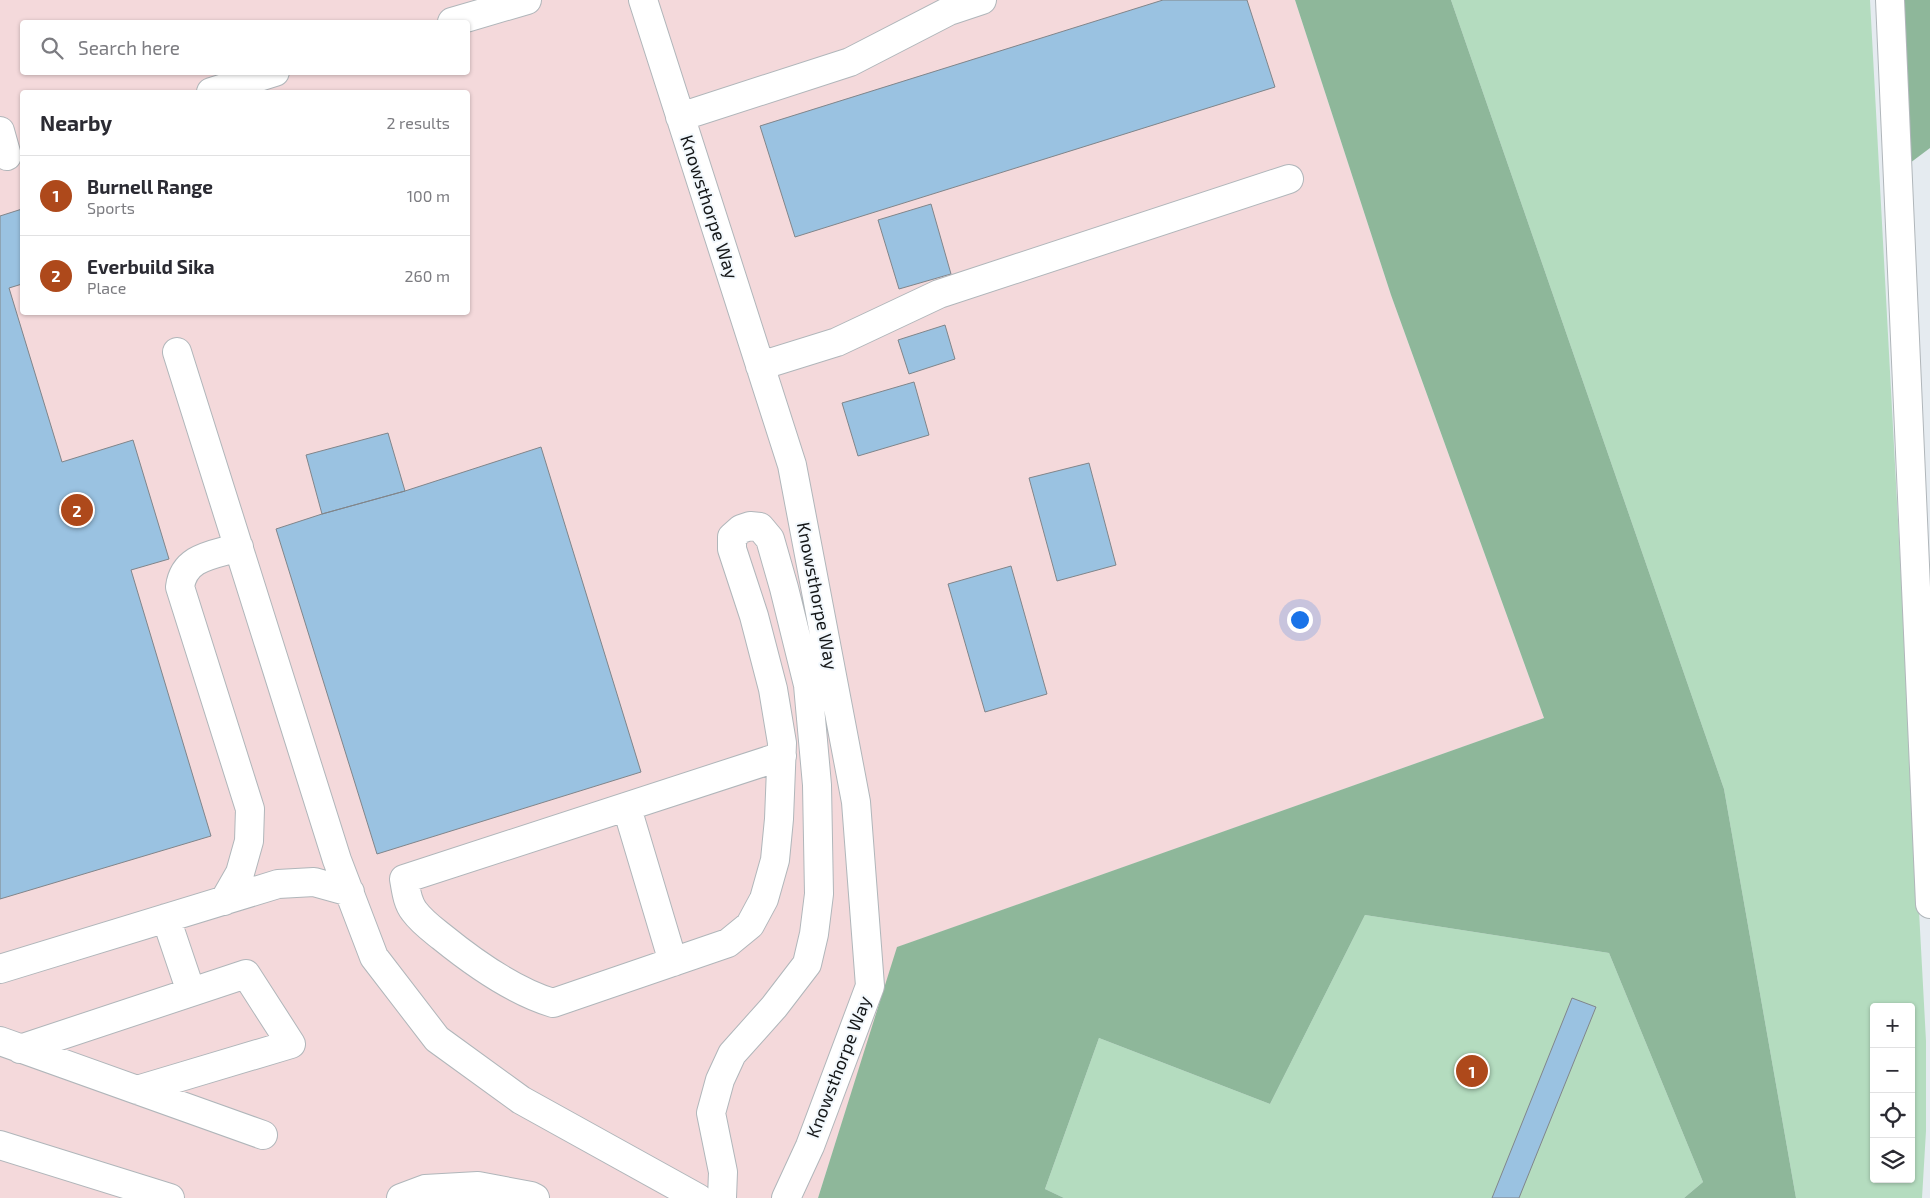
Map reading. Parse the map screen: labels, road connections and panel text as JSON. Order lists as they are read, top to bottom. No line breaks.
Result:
{"streets":{"street":["Knowsthorpe Way"]},"page":{"search":"Search here","heading":["Nearby","2 results"],"list":[{"mark":"1","name":"Burnell Range","note":"Sports","value":"100 m"},{"mark":"2","name":"Everbuild Sika","note":"Place","value":"260 m"}],"pins":["2","1"],"map_buttons":["+","−"]}}
